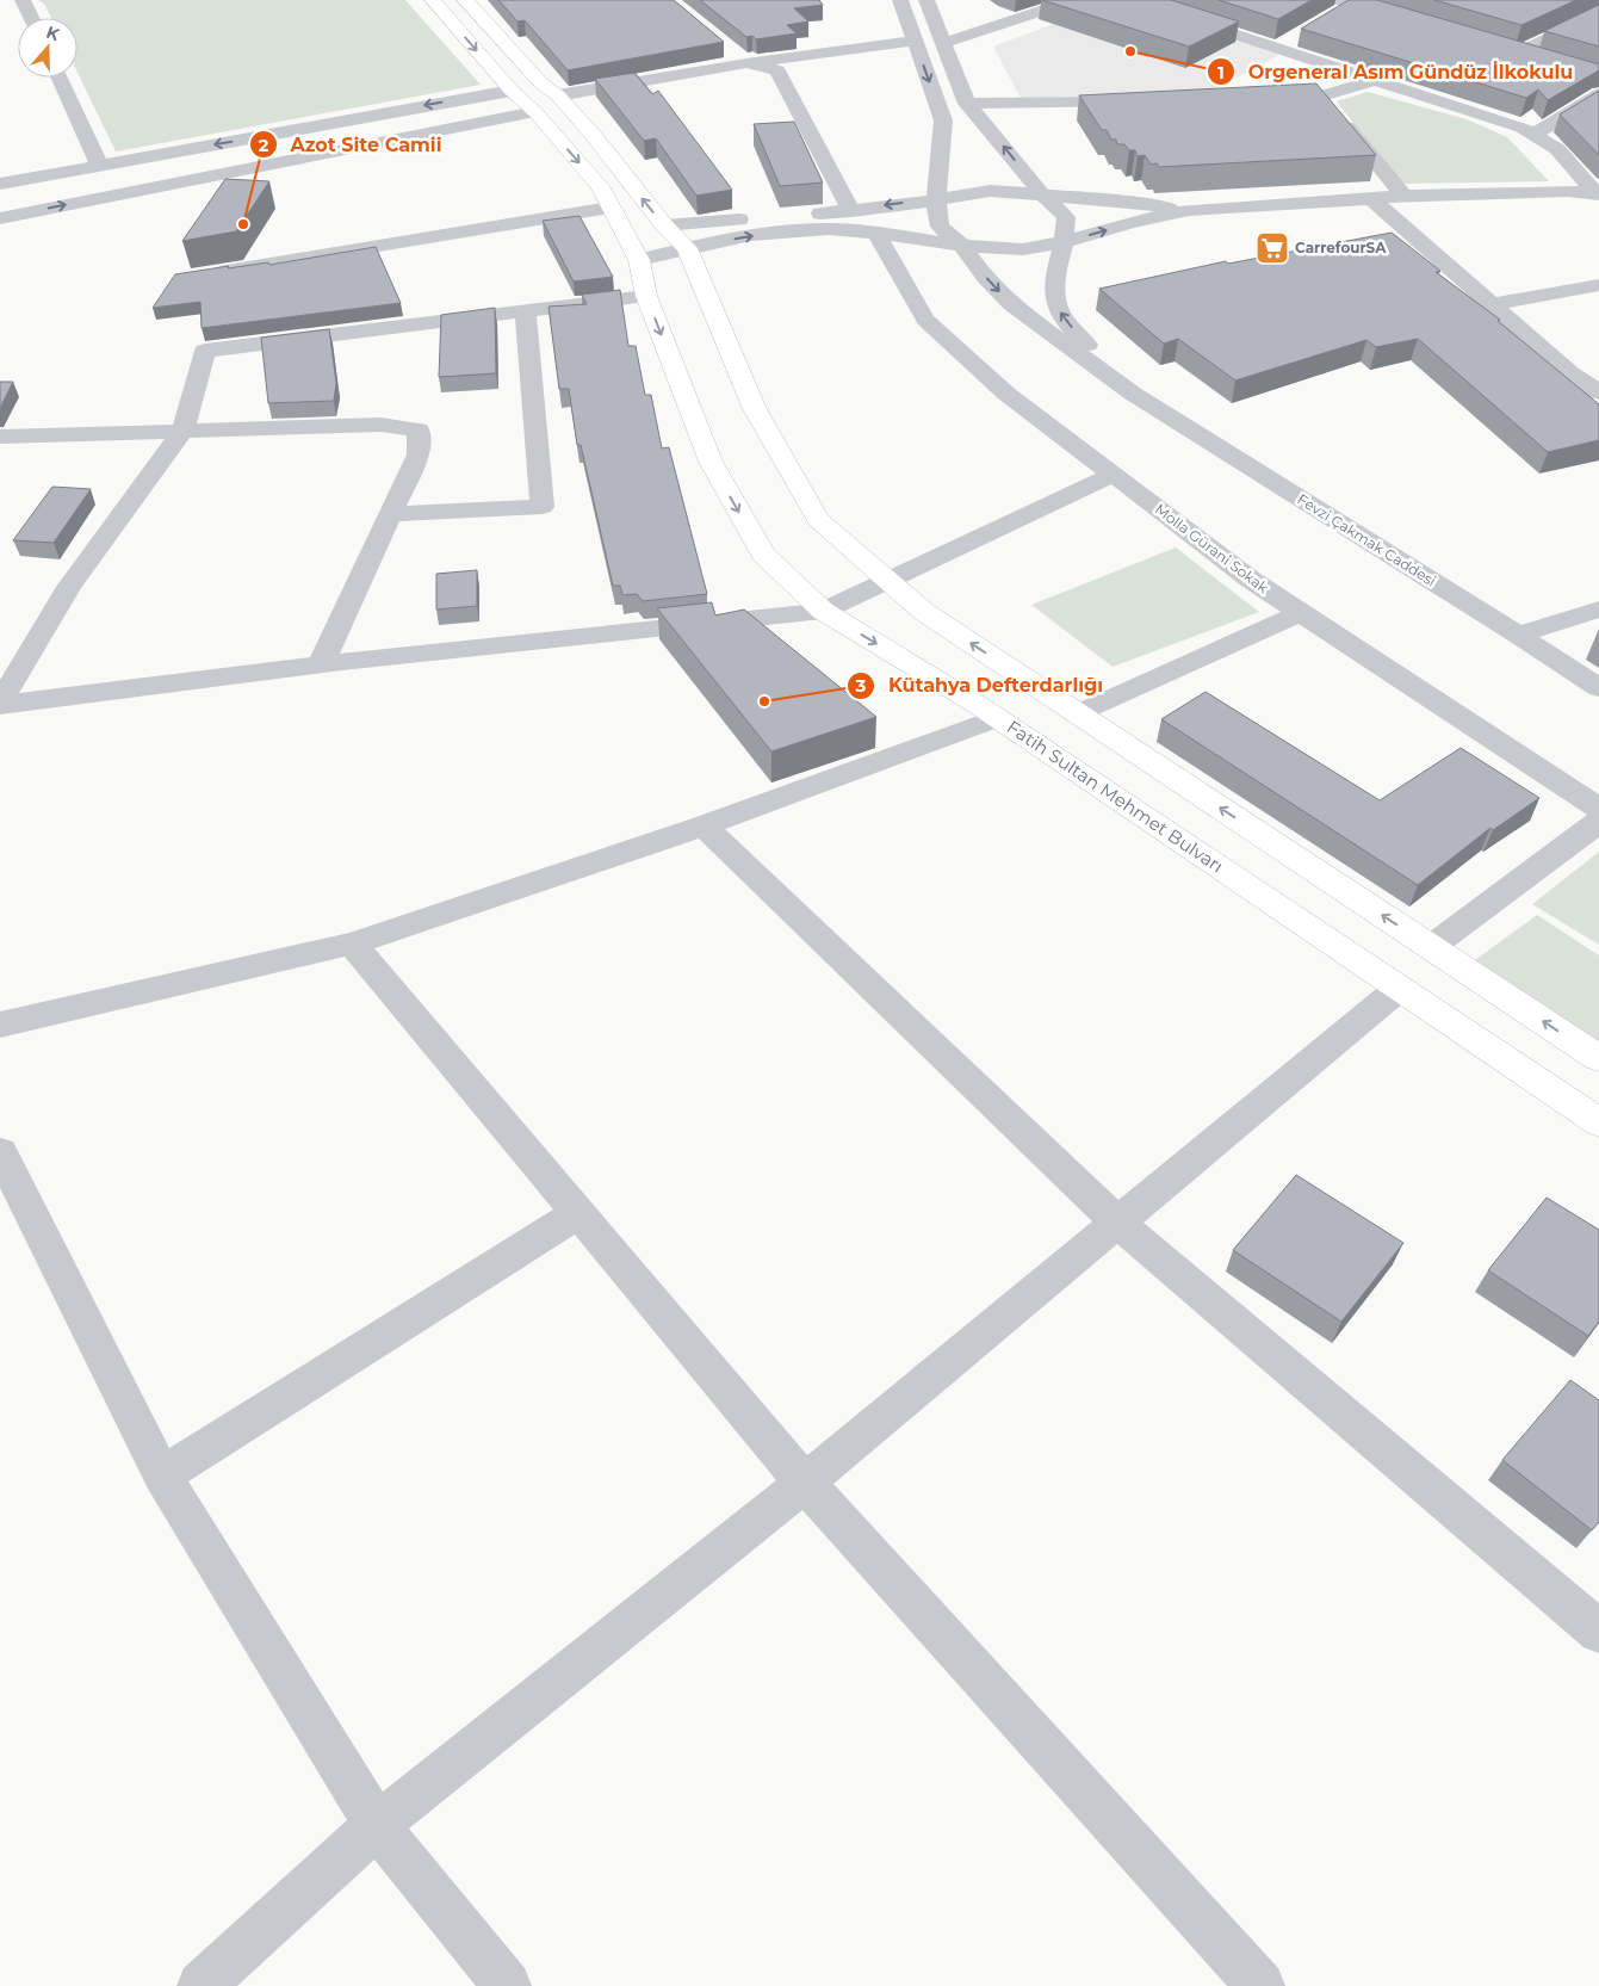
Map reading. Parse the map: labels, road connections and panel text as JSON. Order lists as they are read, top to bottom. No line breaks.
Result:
{"streets":{"main road":["Fatih Sultan Mehmet Bulvarı"],"street":["Fevzi Çakmak Caddesi","Molla Gürani Sokak"]},"places":{"other":["Orgeneral Asım Gündüz İlkokulu","Azot Site Camii","Kütahya Defterdarlığı"],"supermarket":["CarrefourSA"]},"north":"top"}
